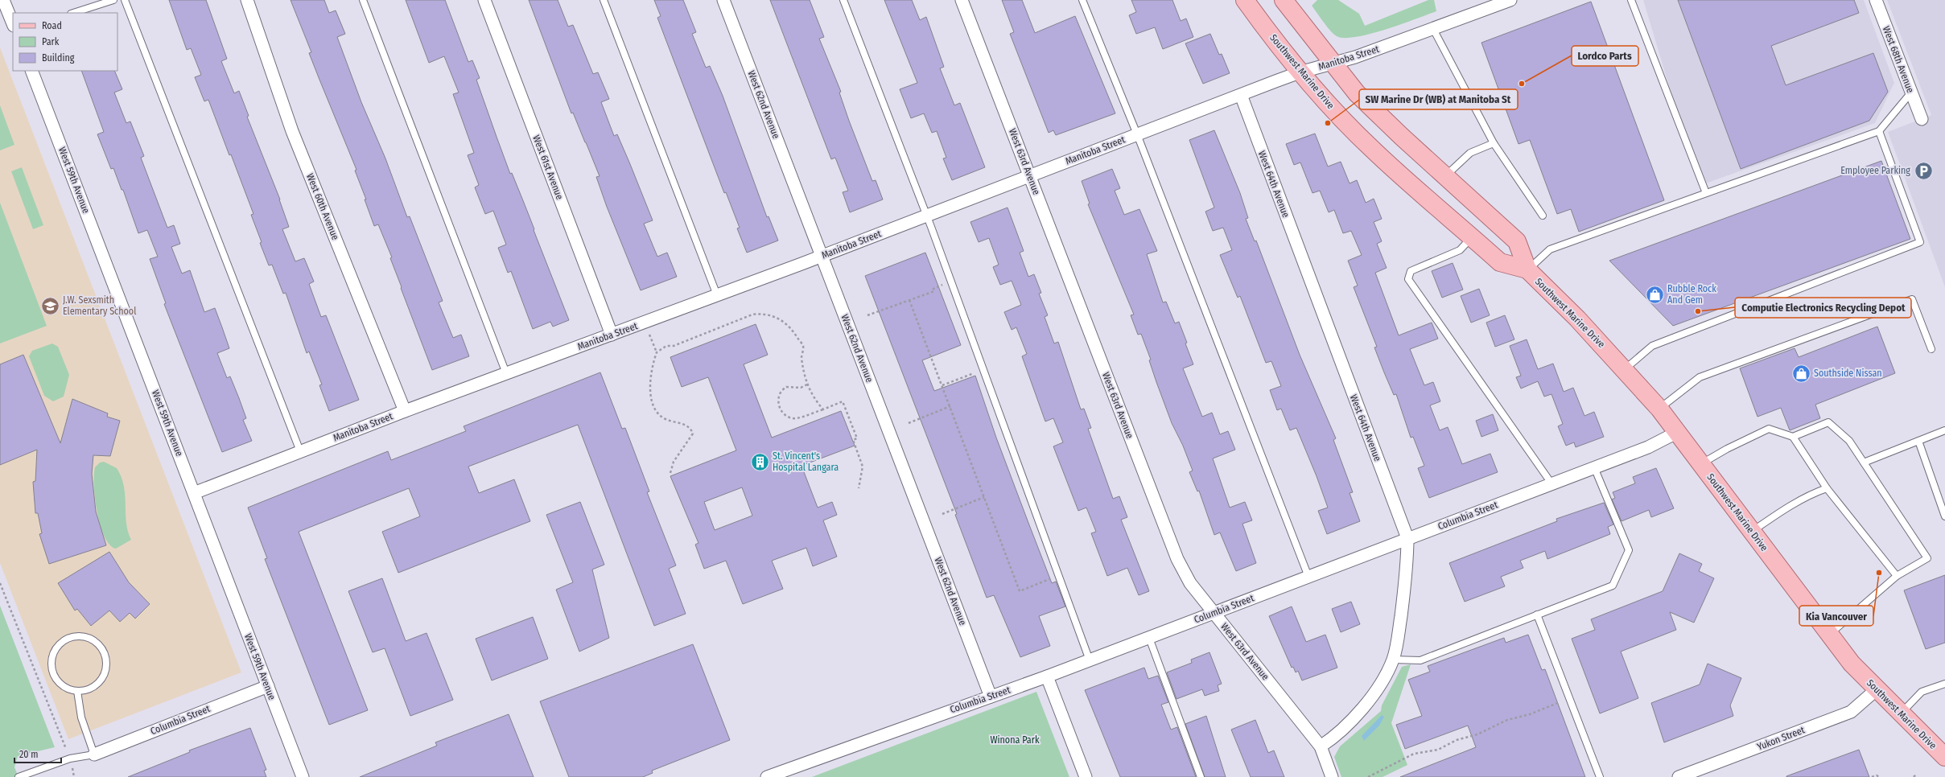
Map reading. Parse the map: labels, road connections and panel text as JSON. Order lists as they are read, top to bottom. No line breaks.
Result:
{"streets":{"main road":["Southwest Marine Drive"],"street":["Manitoba Street","West 68th Avenue","West 62nd Avenue","West 63rd Avenue","West 61st Avenue","West 59th Avenue","West 64th Avenue","West 60th Avenue","Columbia Street","Yukon Street"]},"crossings":[["Manitoba Street","Southwest Marine Drive"],["Manitoba Street","West 62nd Avenue"],["Manitoba Street","West 63rd Avenue"],["Manitoba Street","West 61st Avenue"],["Manitoba Street","West 59th Avenue"],["Manitoba Street","West 64th Avenue"],["Manitoba Street","West 60th Avenue"],["Southwest Marine Drive","Columbia Street"],["Southwest Marine Drive","Yukon Street"],["West 62nd Avenue","Columbia Street"],["West 63rd Avenue","West 64th Avenue"],["West 63rd Avenue","Columbia Street"],["West 59th Avenue","Columbia Street"],["West 64th Avenue","Columbia Street"]],"parks":["Winona Park"],"places":{"other":["Lordco Parts","SW Marine Dr (WB) at Manitoba St","Computie Electronics Recycling Depot","Kia Vancouver"],"parking":["Employee Parking"],"shop":["Rubble Rock And Gem","Southside Nissan"],"school or university":["J.W. Sexsmith Elementary School"],"building":["St. Vincent's Hospital Langara"]},"legend":["Road","Park","Building"],"scale_bar":"20 m"}
